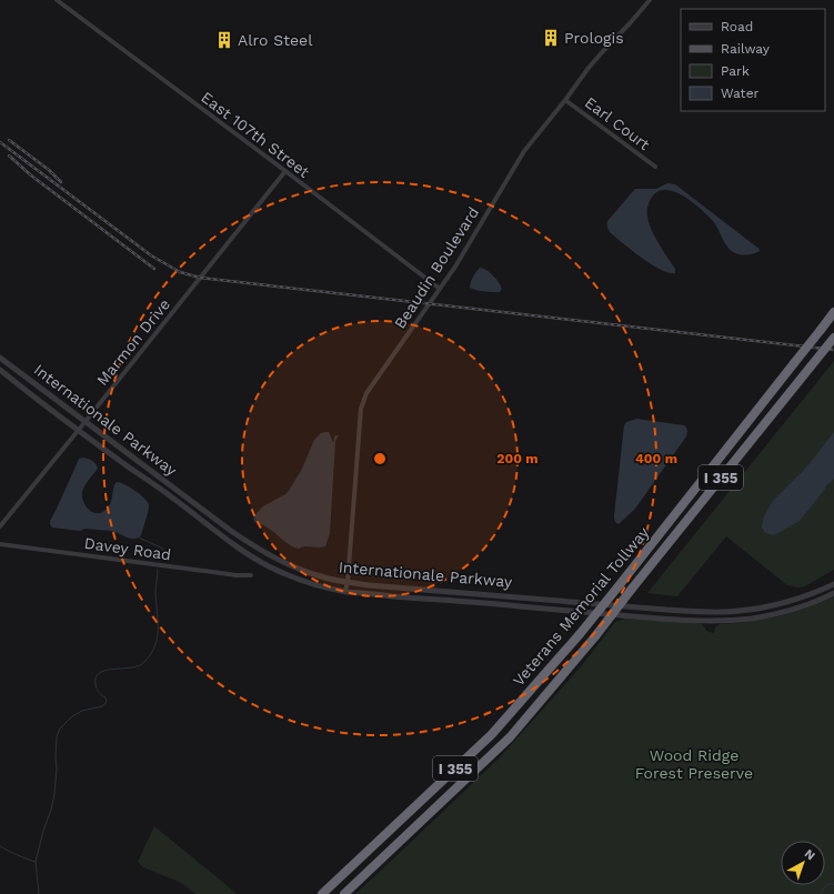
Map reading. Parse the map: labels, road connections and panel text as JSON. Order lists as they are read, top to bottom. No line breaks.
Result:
{"streets":{"highway":["I 355","Veterans Memorial Tollway"],"street":["Earl Court","East 107th Street","Beaudin Boulevard","Marmon Drive","Internationale Parkway","Davey Road"]},"crossings":[["Earl Court","Beaudin Boulevard"],["East 107th Street","Beaudin Boulevard"],["East 107th Street","Marmon Drive"],["Beaudin Boulevard","Internationale Parkway"],["Marmon Drive","Internationale Parkway"]],"parks":["Wood Ridge Forest Preserve"],"places":{"building":["Prologis","Alro Steel"]},"legend":["Road","Railway","Park","Water"],"north":"top right","rings":["200 m","400 m"]}
